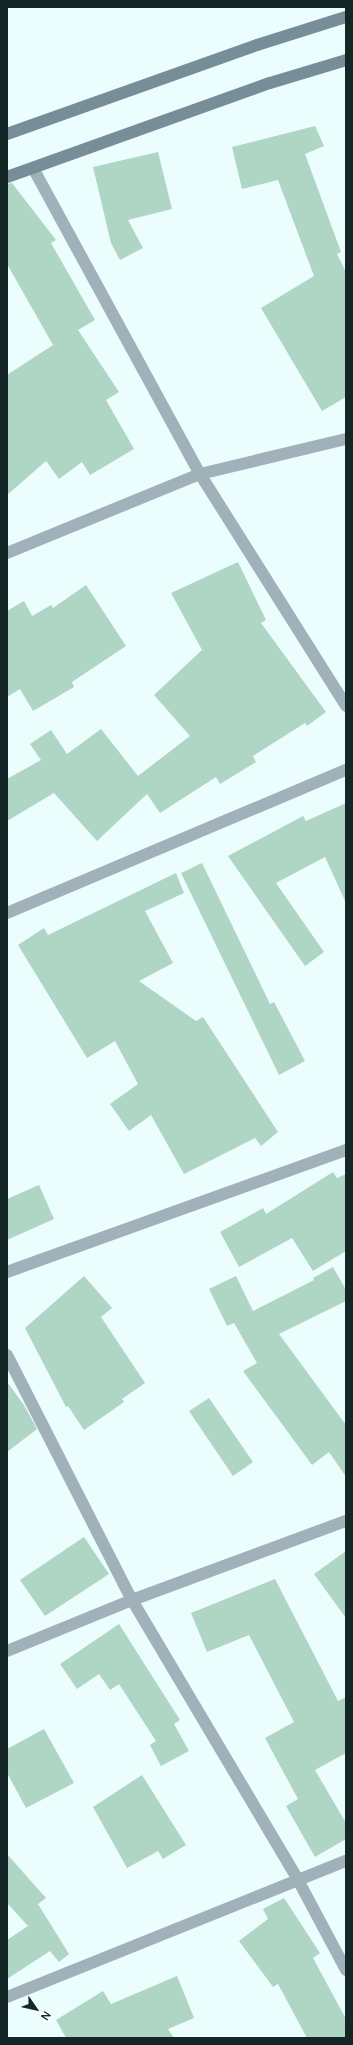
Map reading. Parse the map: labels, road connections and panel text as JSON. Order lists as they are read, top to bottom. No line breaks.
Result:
{"north":"bottom right"}
